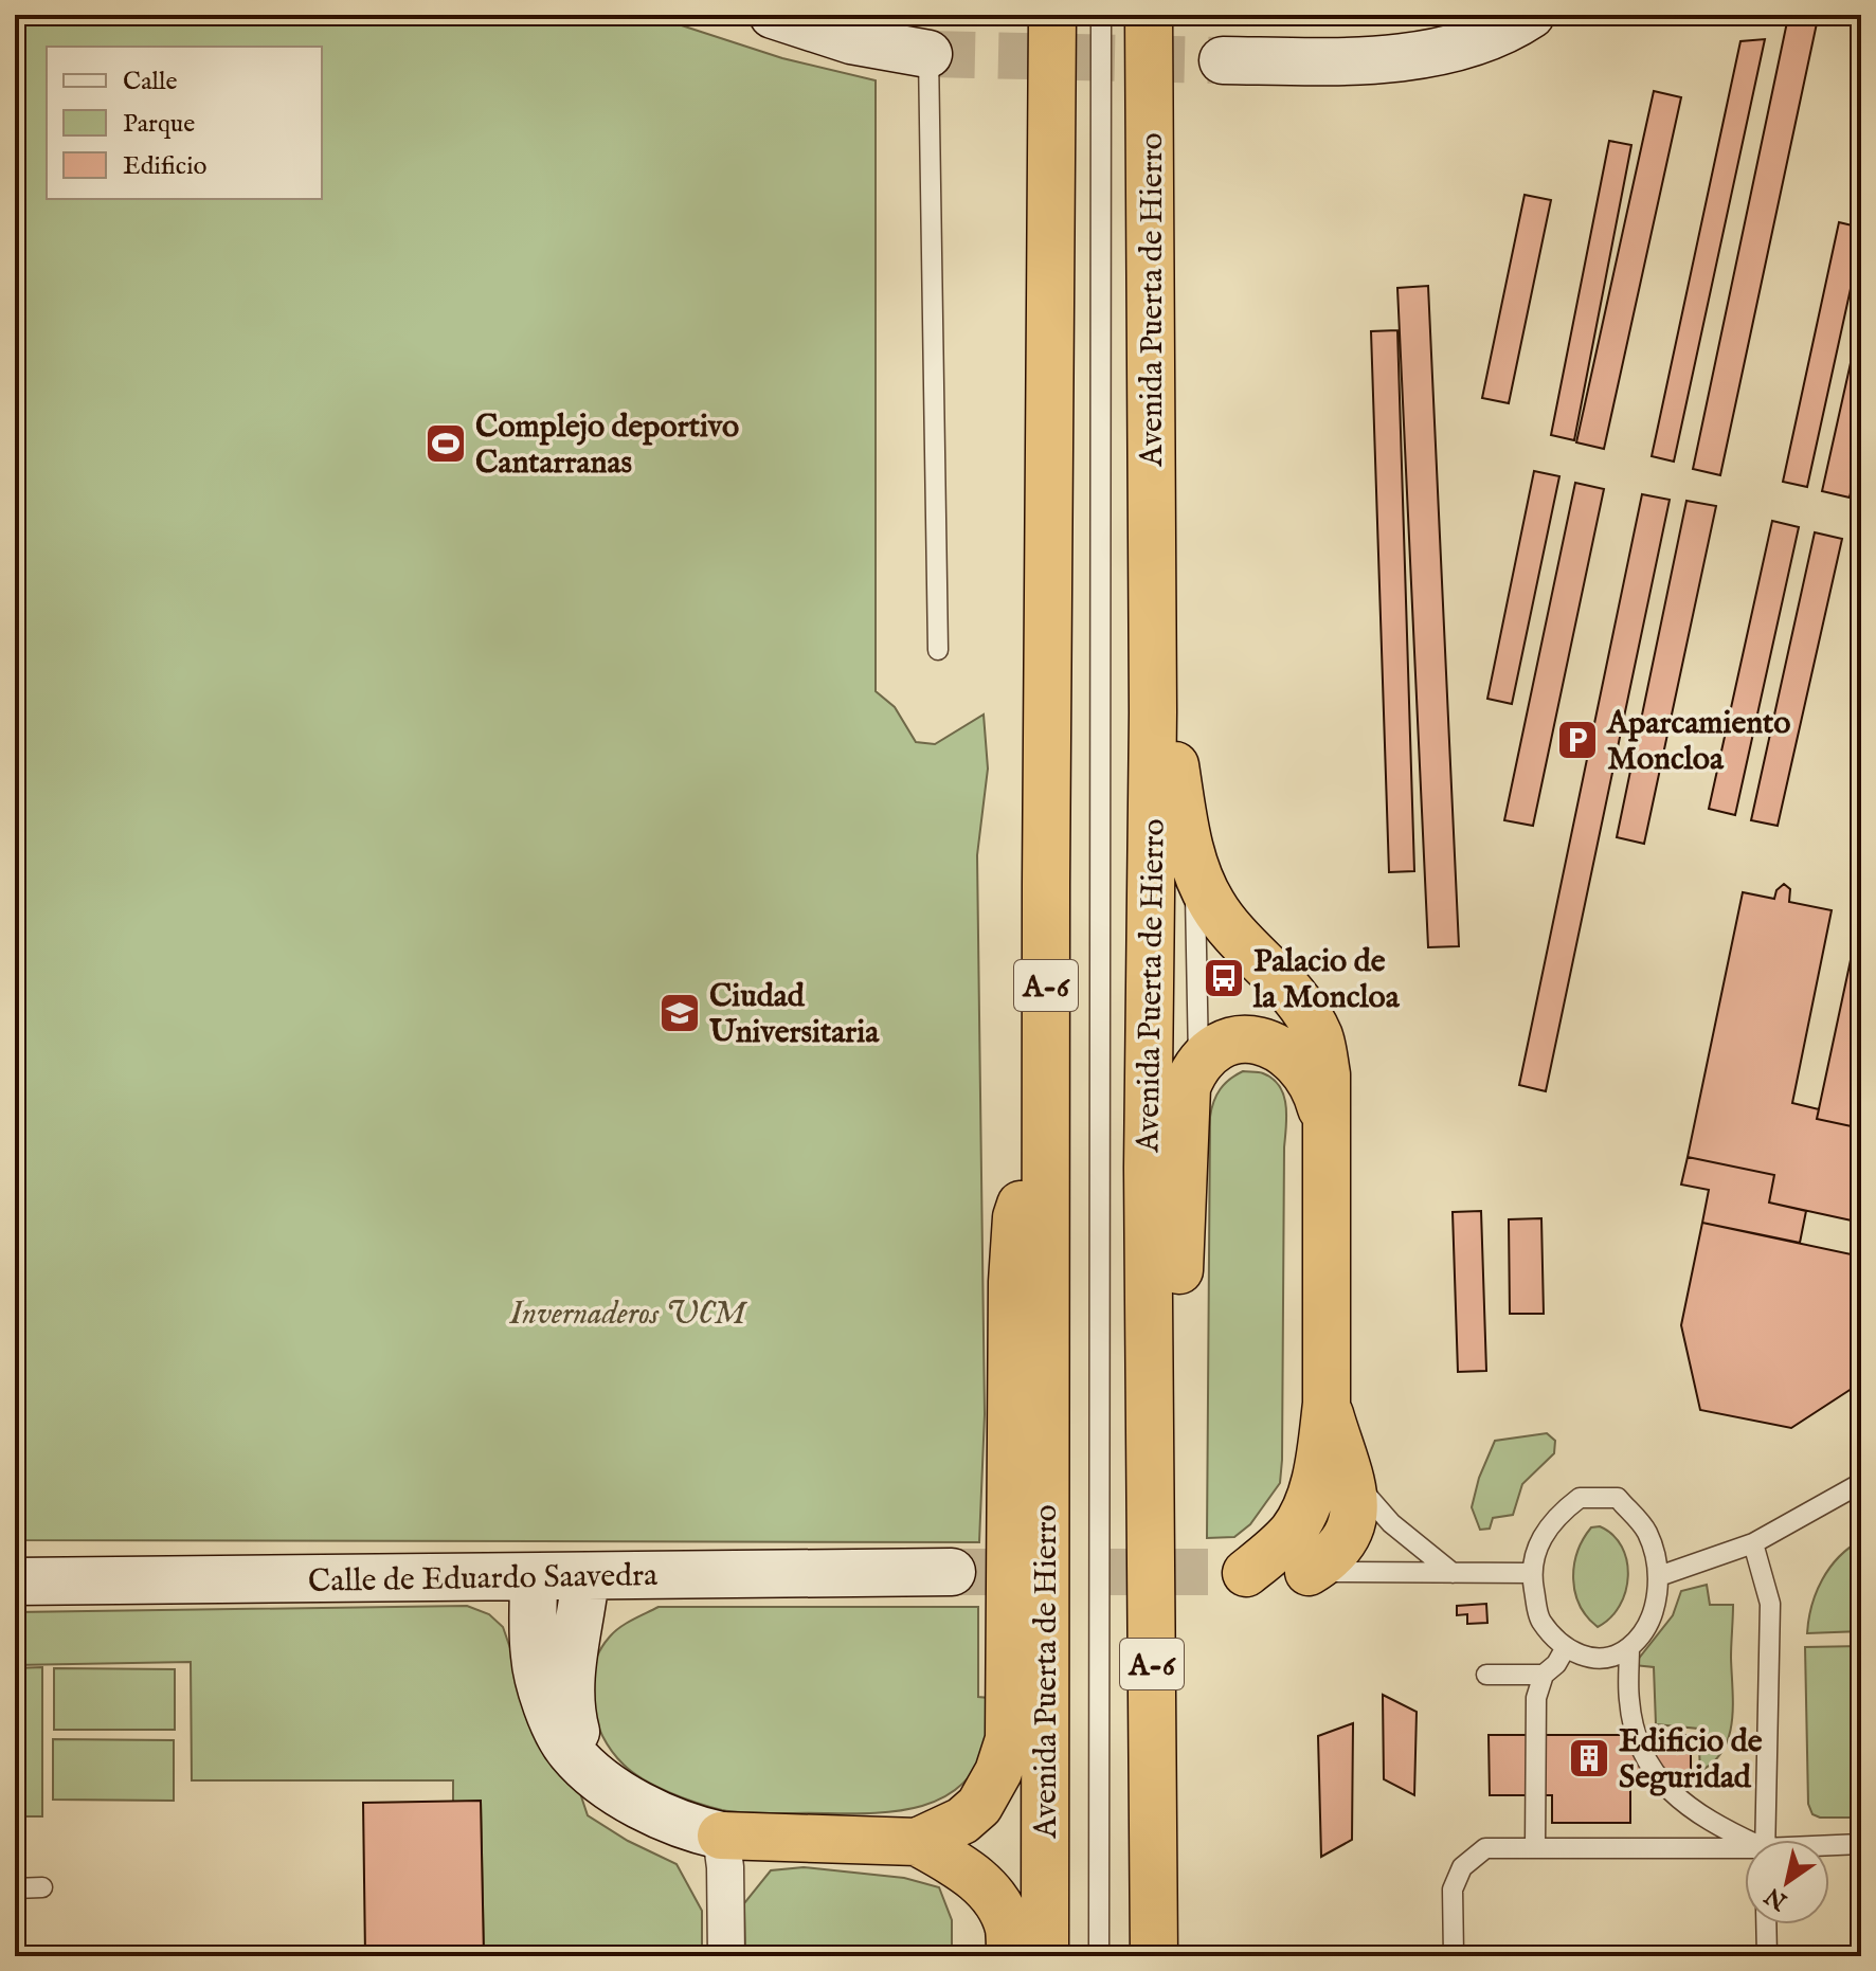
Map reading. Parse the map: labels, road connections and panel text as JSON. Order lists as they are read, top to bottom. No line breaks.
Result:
{"streets":{"highway":["Avenida Puerta de Hierro","A-6"],"street":["Calle de Eduardo Saavedra"]},"parks":["Invernaderos UCM"],"places":{"sports":["Complejo deportivo Cantarranas"],"parking":["Aparcamiento Moncloa"],"bus stop":["Palacio de la Moncloa"],"school or university":["Ciudad Universitaria"],"building":["Edificio de Seguridad"]},"legend":["Calle","Parque","Edificio"],"north":"bottom left"}
